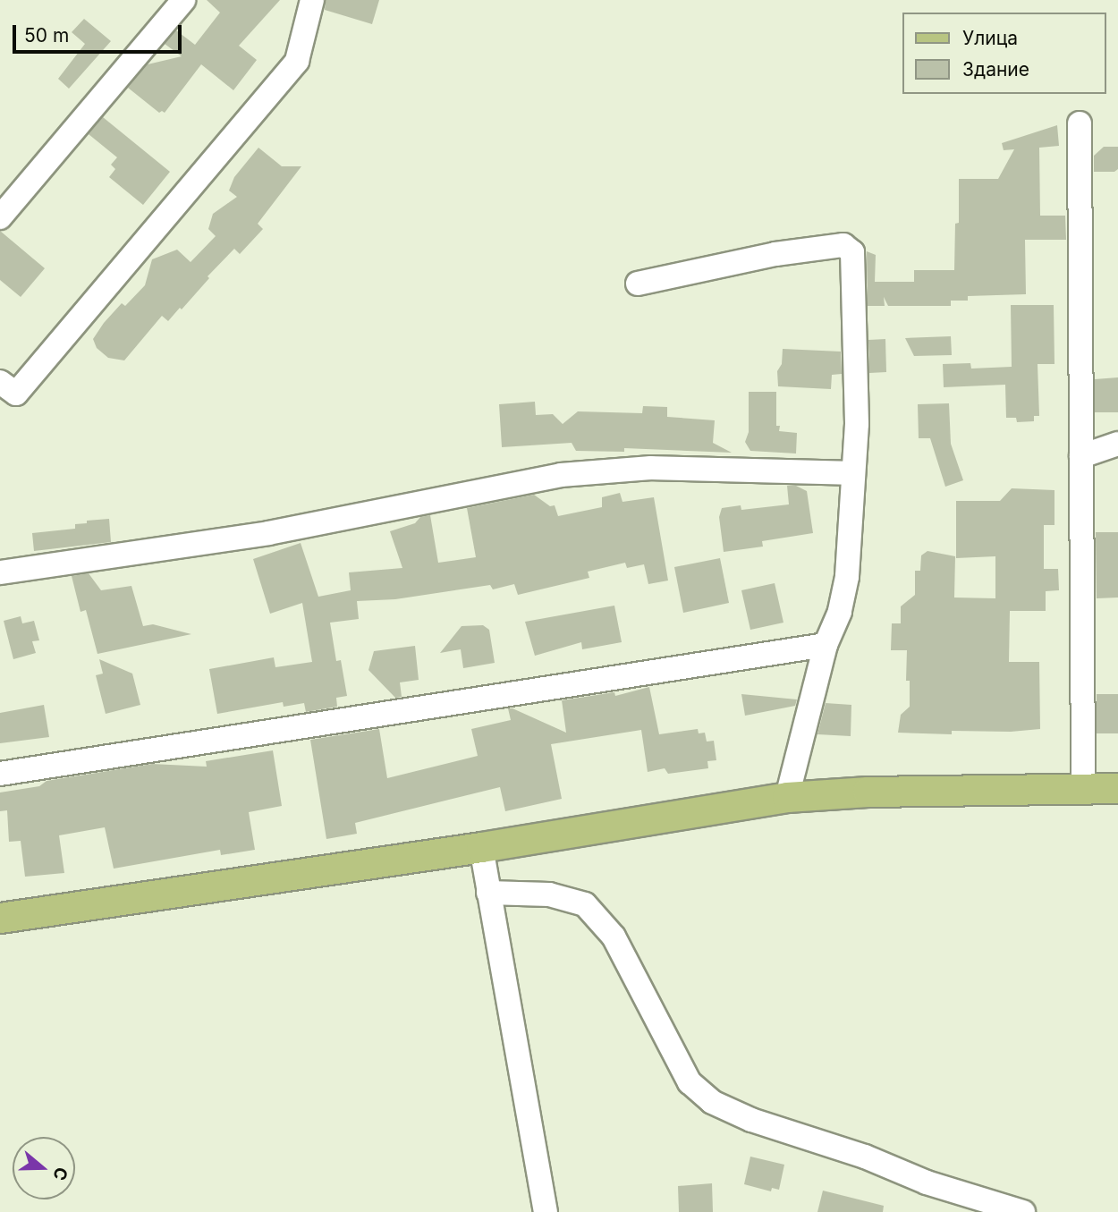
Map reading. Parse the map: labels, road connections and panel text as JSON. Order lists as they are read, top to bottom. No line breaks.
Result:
{"legend":["Улица","Здание"],"scale_bar":"50 m","north":"right"}
